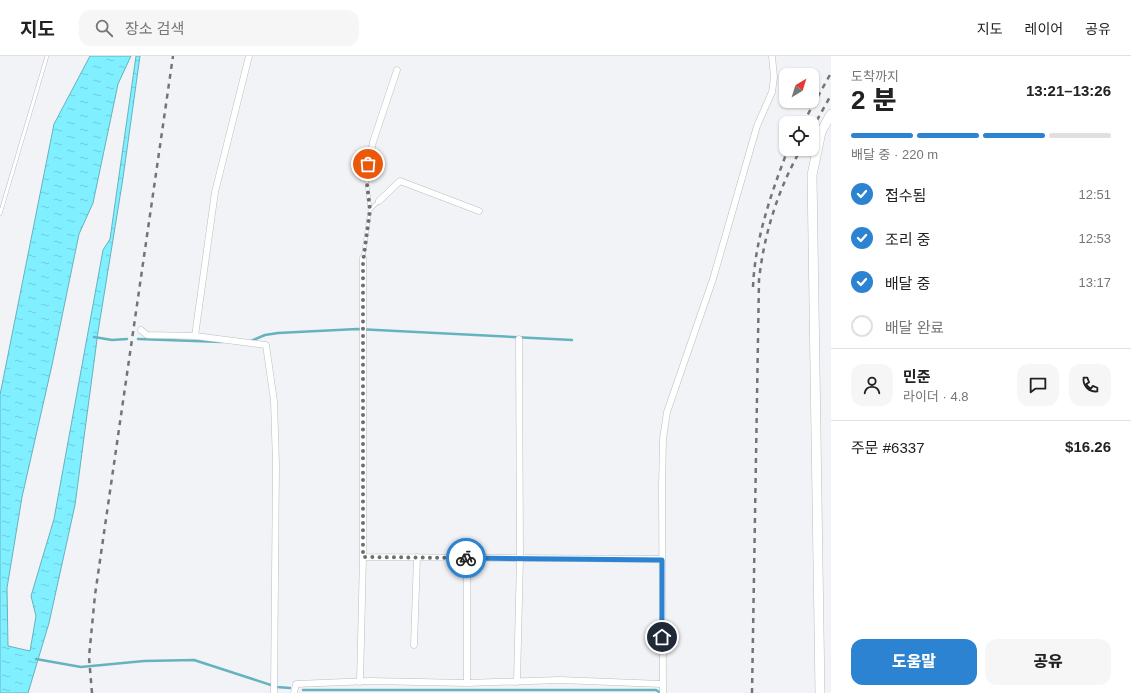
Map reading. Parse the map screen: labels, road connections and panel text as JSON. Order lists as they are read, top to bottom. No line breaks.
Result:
{"north":"top right","page":{"header":"지도","search":"장소 검색","nav":["지도","레이어","공유"],"heading":["2 분","도착까지","13:21–13:26"],"panel":["민준","라이더 · 4.8","주문 #6337","$16.26"],"bar":"배달 중 · 220 m","list":[["접수됨","12:51"],["조리 중","12:53"],["배달 중","13:17"],"배달 완료"],"buttons":["도움말","공유"]}}
